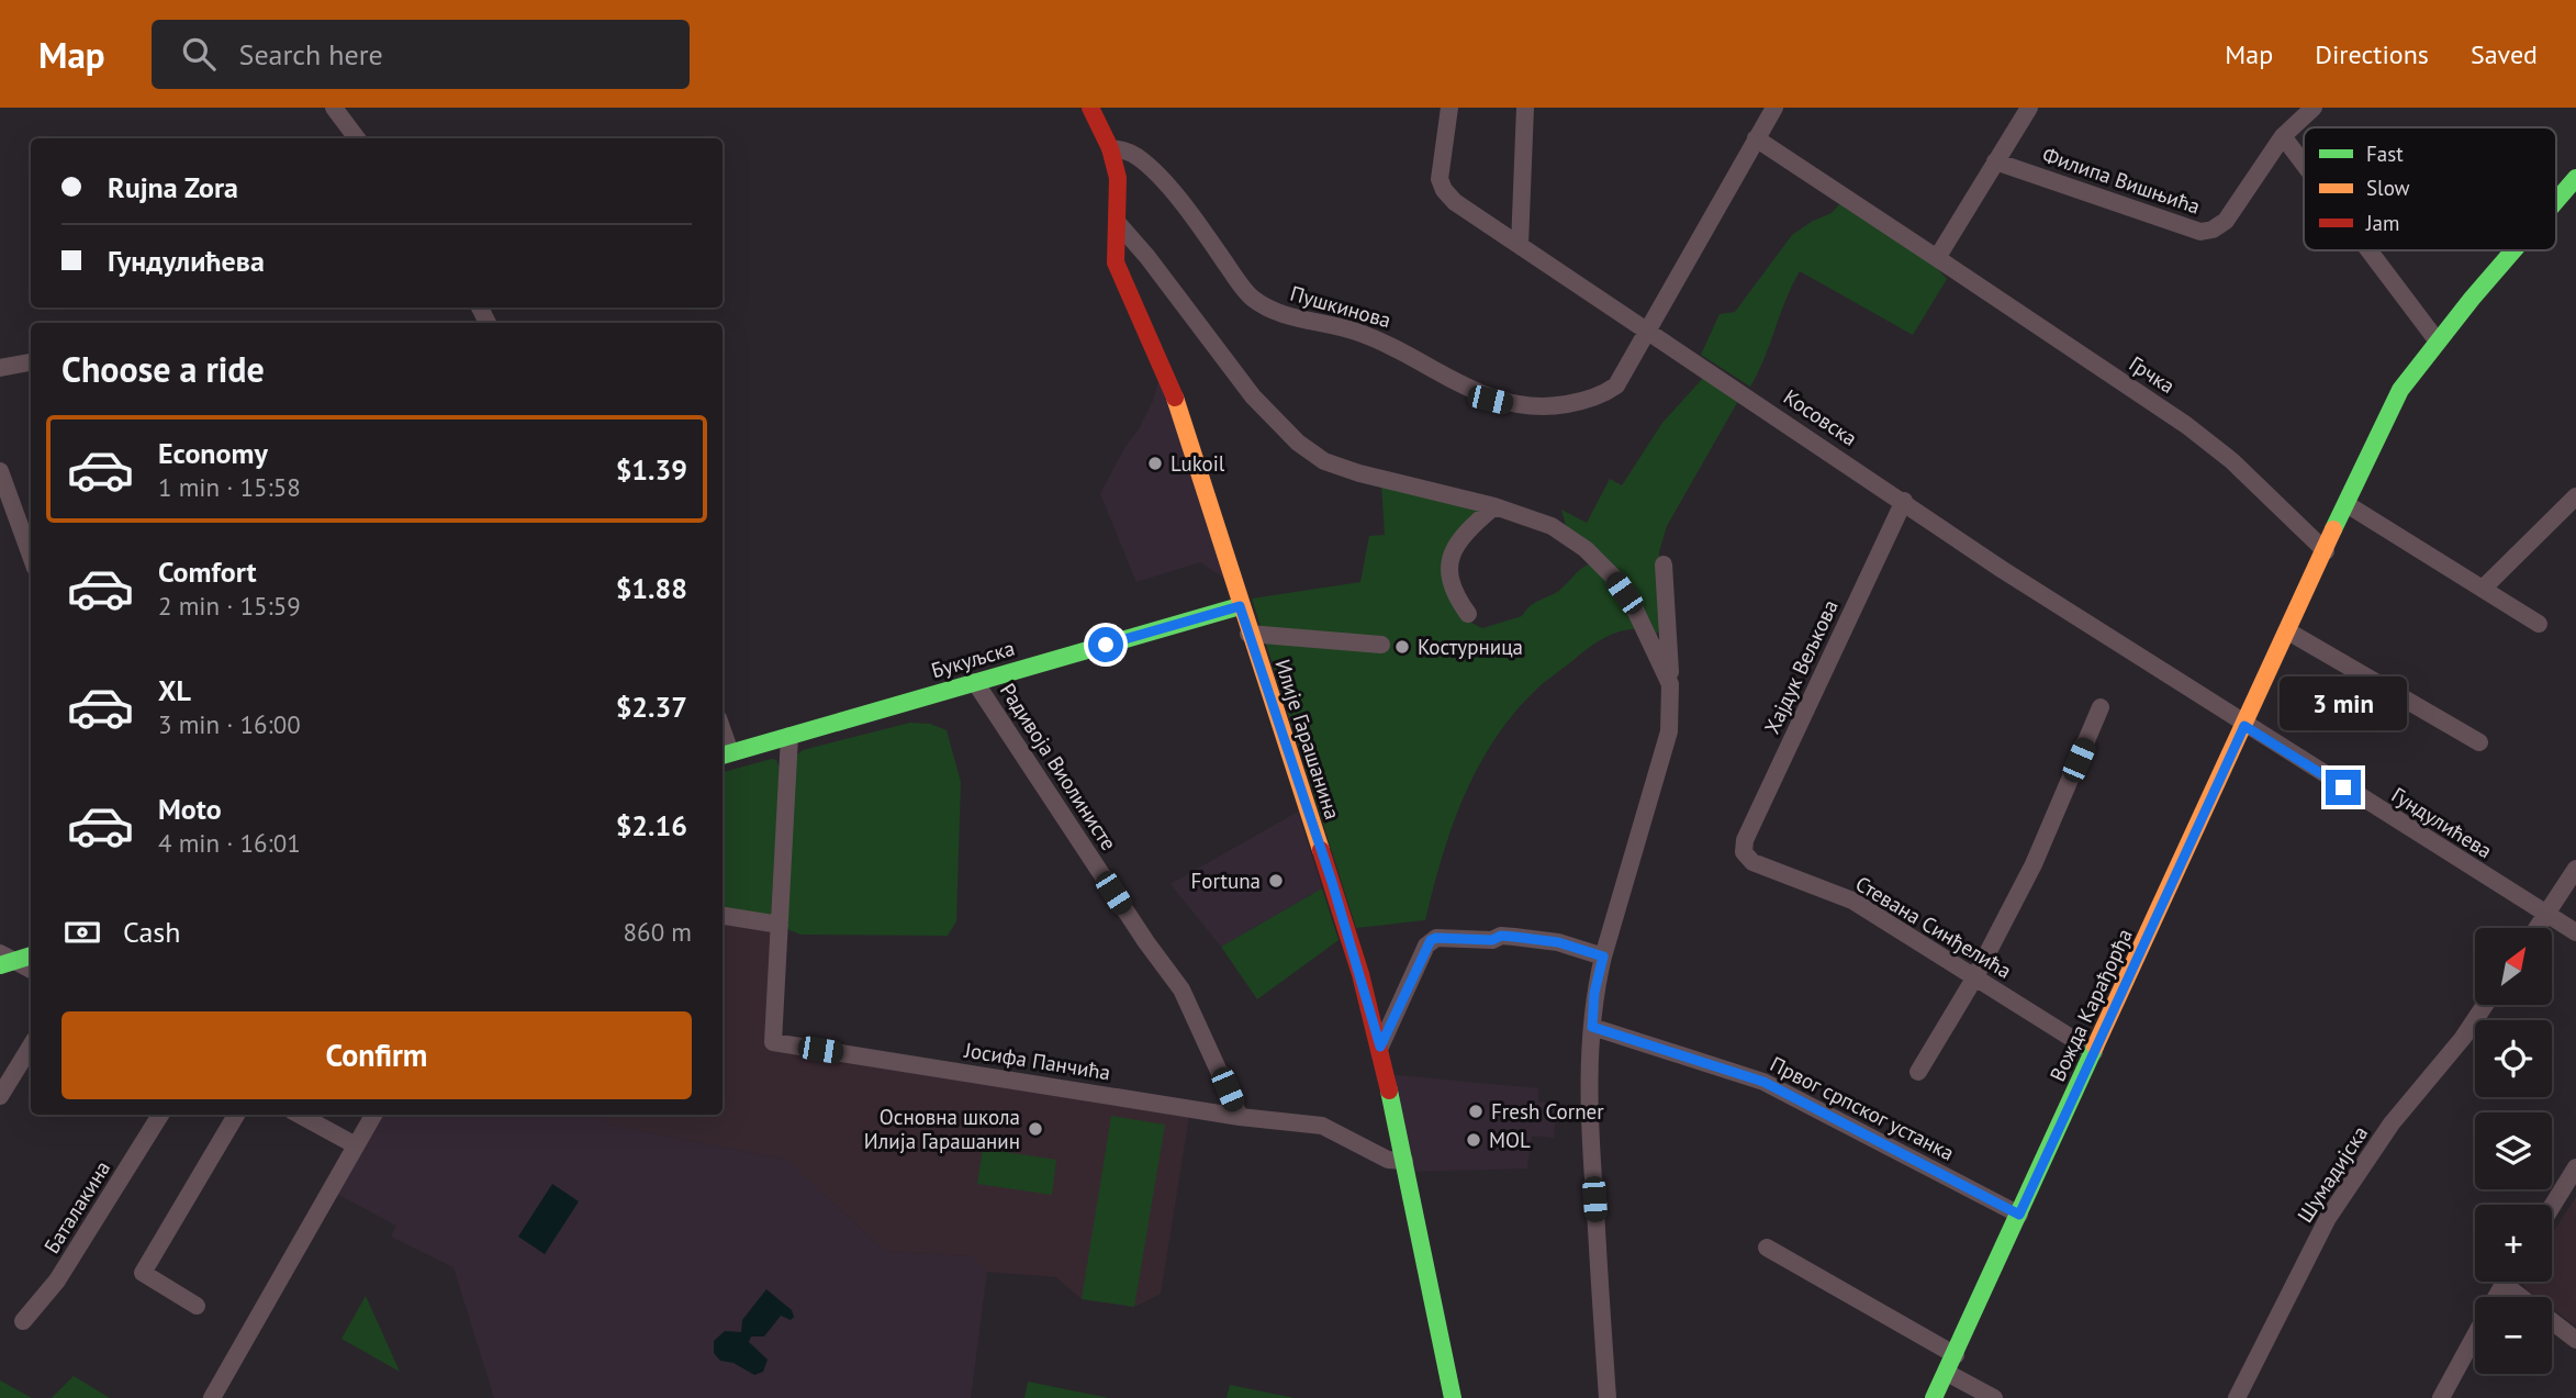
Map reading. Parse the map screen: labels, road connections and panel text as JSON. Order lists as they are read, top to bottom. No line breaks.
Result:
{"streets":{"main road":["Букуљска","Илије Гарашанина","Вожда Карађорђа"],"street":["Филипа Вишњића","Пушкинова","Грчка","Косовска","Хајдук Вељкова","Радивоја Виолинисте","Гундулићева","Стевана Синђелића","Јосифа Панчића","Првог српског устанка","Шумадијска","Баталакина"]},"crossings":[["Пушкинова","Грчка"],["Пушкинова","Косовска"],["Пушкинова","Илије Гарашанина"],["Грчка","Вожда Карађорђа"],["Косовска","Хајдук Вељкова"],["Косовска","Гундулићева"],["Косовска","Вожда Карађорђа"],["Букуљска","Илије Гарашанина"],["Букуљска","Радивоја Виолинисте"],["Хајдук Вељкова","Стевана Синђелића"],["Илије Гарашанина","Јосифа Панчића"],["Радивоја Виолинисте","Јосифа Панчића"],["Гундулићева","Вожда Карађорђа"],["Стевана Синђелића","Вожда Карађорђа"],["Вожда Карађорђа","Првог српског устанка"]],"places":["Lukoil","Костурница","Fortuna","Fresh Corner","Основна школа Илија Гарашанин","MOL"],"legend":["Fast","Slow","Jam"],"north":"top right","page":{"header":"Map","search":"Search here","nav":["Map","Directions","Saved"],"banner":["Rujna Zora","Гундулићева"],"heading":"Choose a ride","list":[{"name":"Economy","note":"1 min · 15:58","value":"$1.39"},{"name":"Comfort","note":"2 min · 15:59","value":"$1.88"},{"name":"XL","note":"3 min · 16:00","value":"$2.37"},{"name":"Moto","note":"4 min · 16:01","value":"$2.16"}],"bubble":"3 min","pay":["Cash","860 m"],"map_buttons":["+","−"],"buttons":"Confirm"}}
